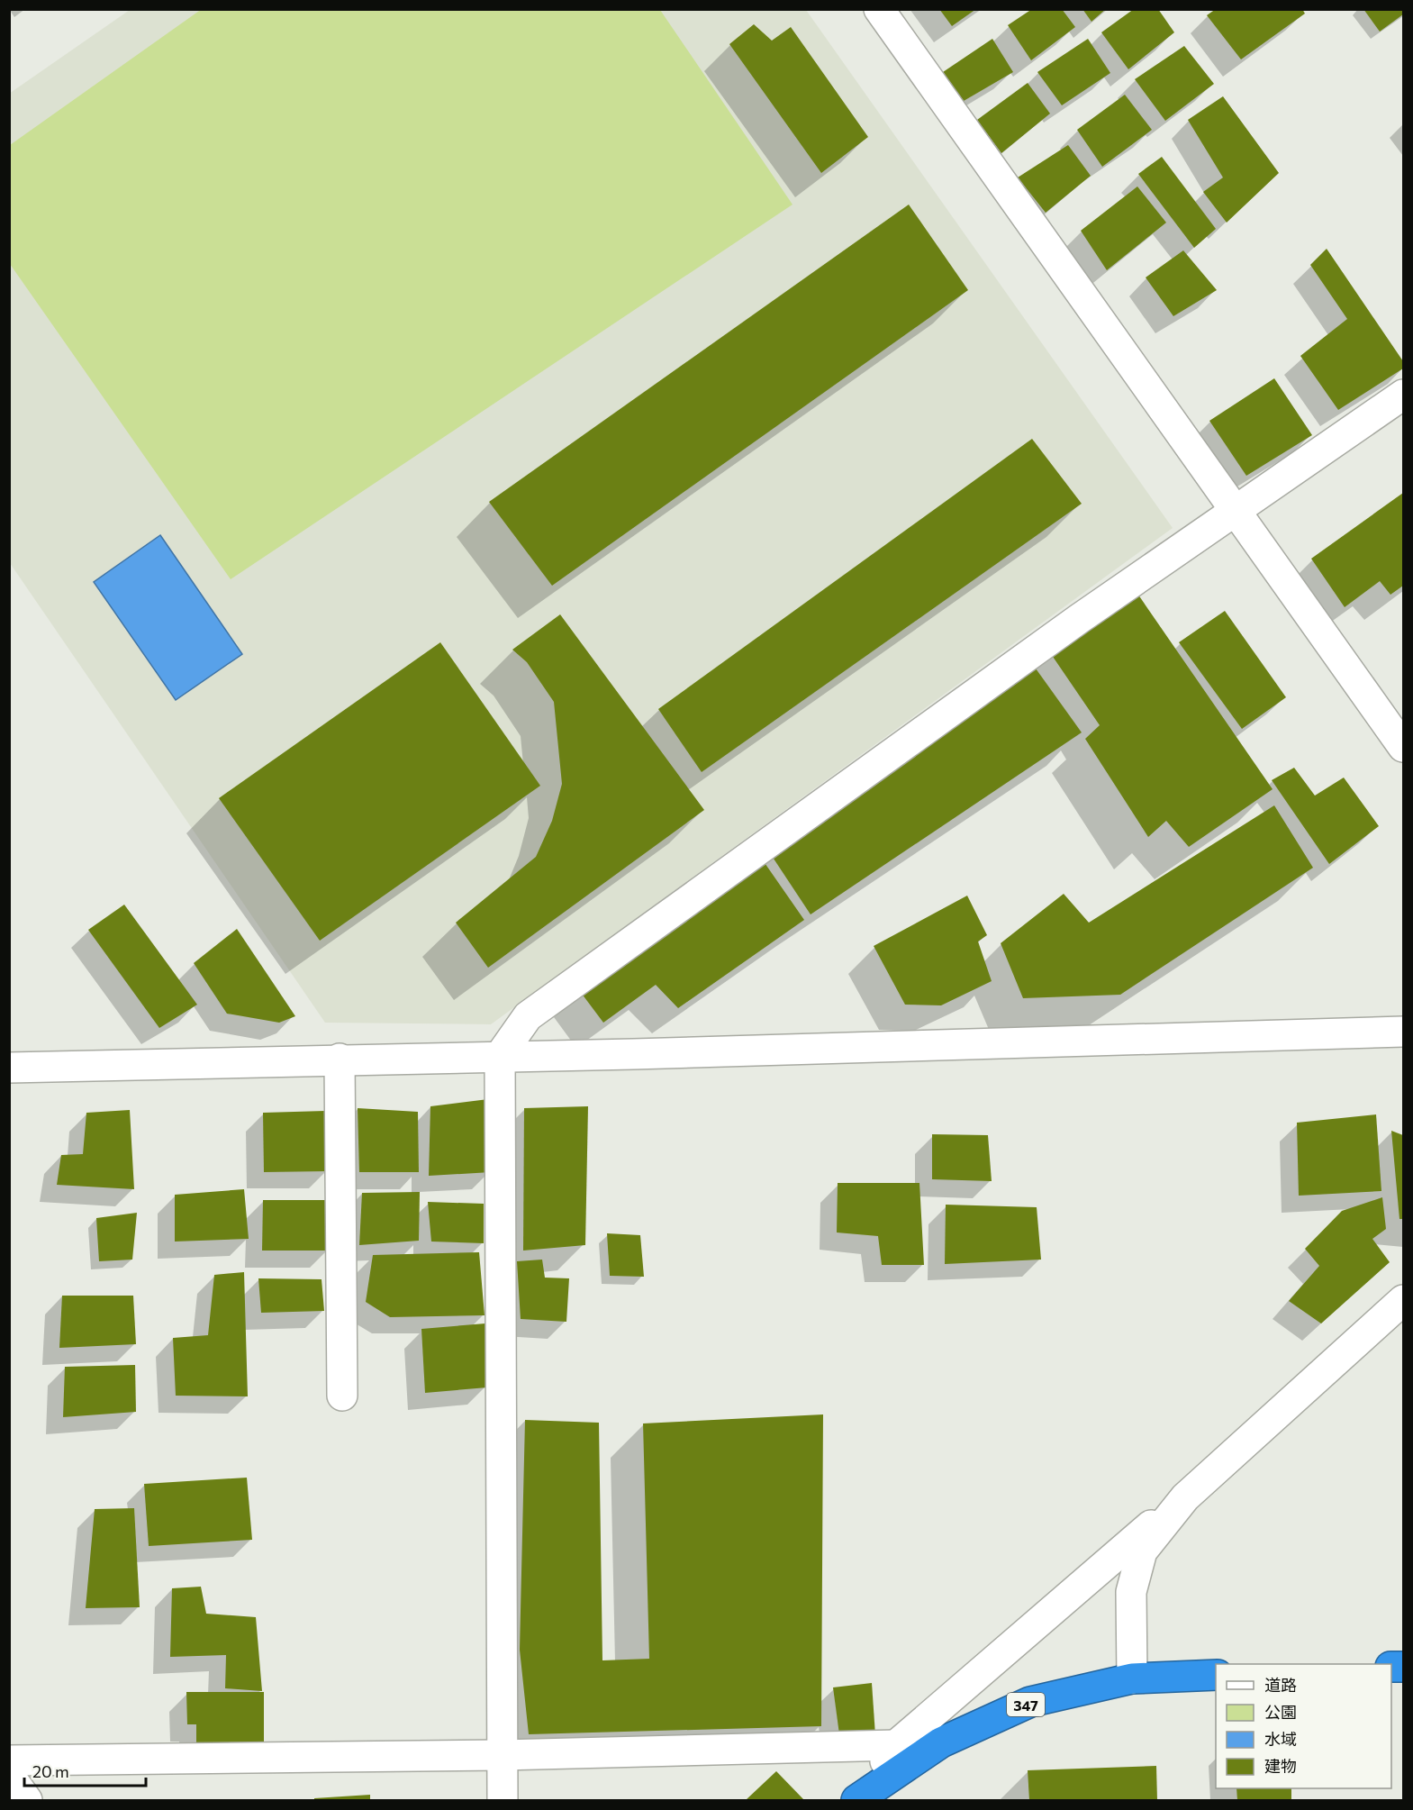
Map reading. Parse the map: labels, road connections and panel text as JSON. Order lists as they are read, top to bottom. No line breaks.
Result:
{"streets":{"highway":["347"]},"legend":["道路","公園","水域","建物"],"scale_bar":"20 m"}
